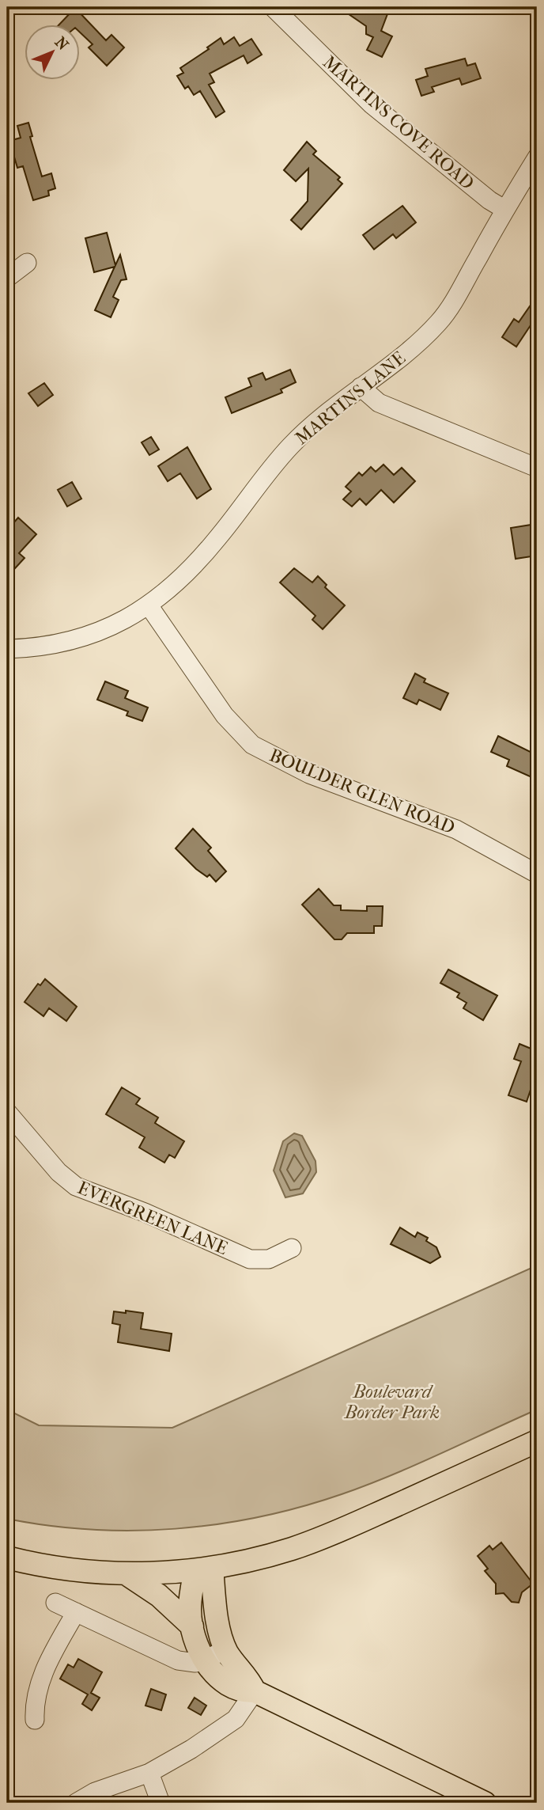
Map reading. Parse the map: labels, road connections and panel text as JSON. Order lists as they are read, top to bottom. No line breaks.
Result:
{"streets":{"street":["MARTINS COVE ROAD","MARTINS LANE","BOULDER GLEN ROAD","EVERGREEN LANE"]},"crossings":[["MARTINS COVE ROAD","MARTINS LANE"],["MARTINS LANE","BOULDER GLEN ROAD"]],"parks":["Boulevard Border Park"],"north":"top right"}
